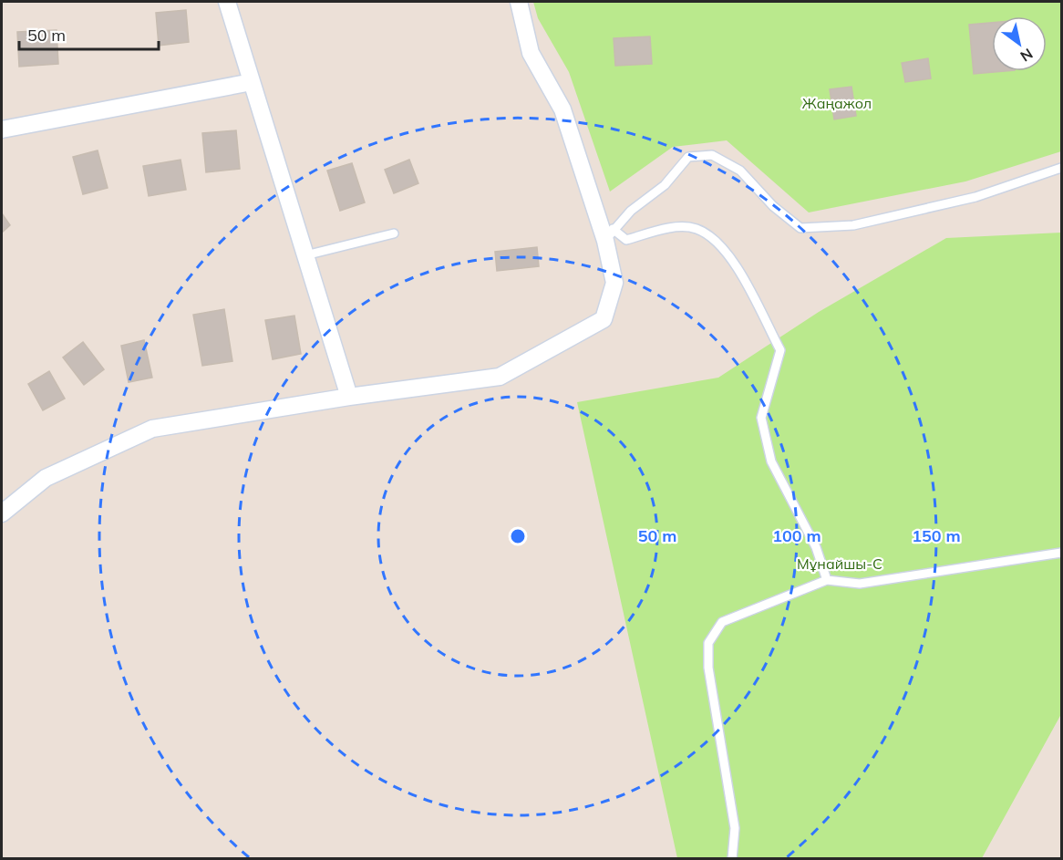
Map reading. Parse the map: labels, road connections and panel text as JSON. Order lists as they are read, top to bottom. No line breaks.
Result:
{"parks":["Жаңажол","Мұнайшы-С"],"scale_bar":"50 m","north":"bottom right","rings":["50 m","100 m","150 m"]}
